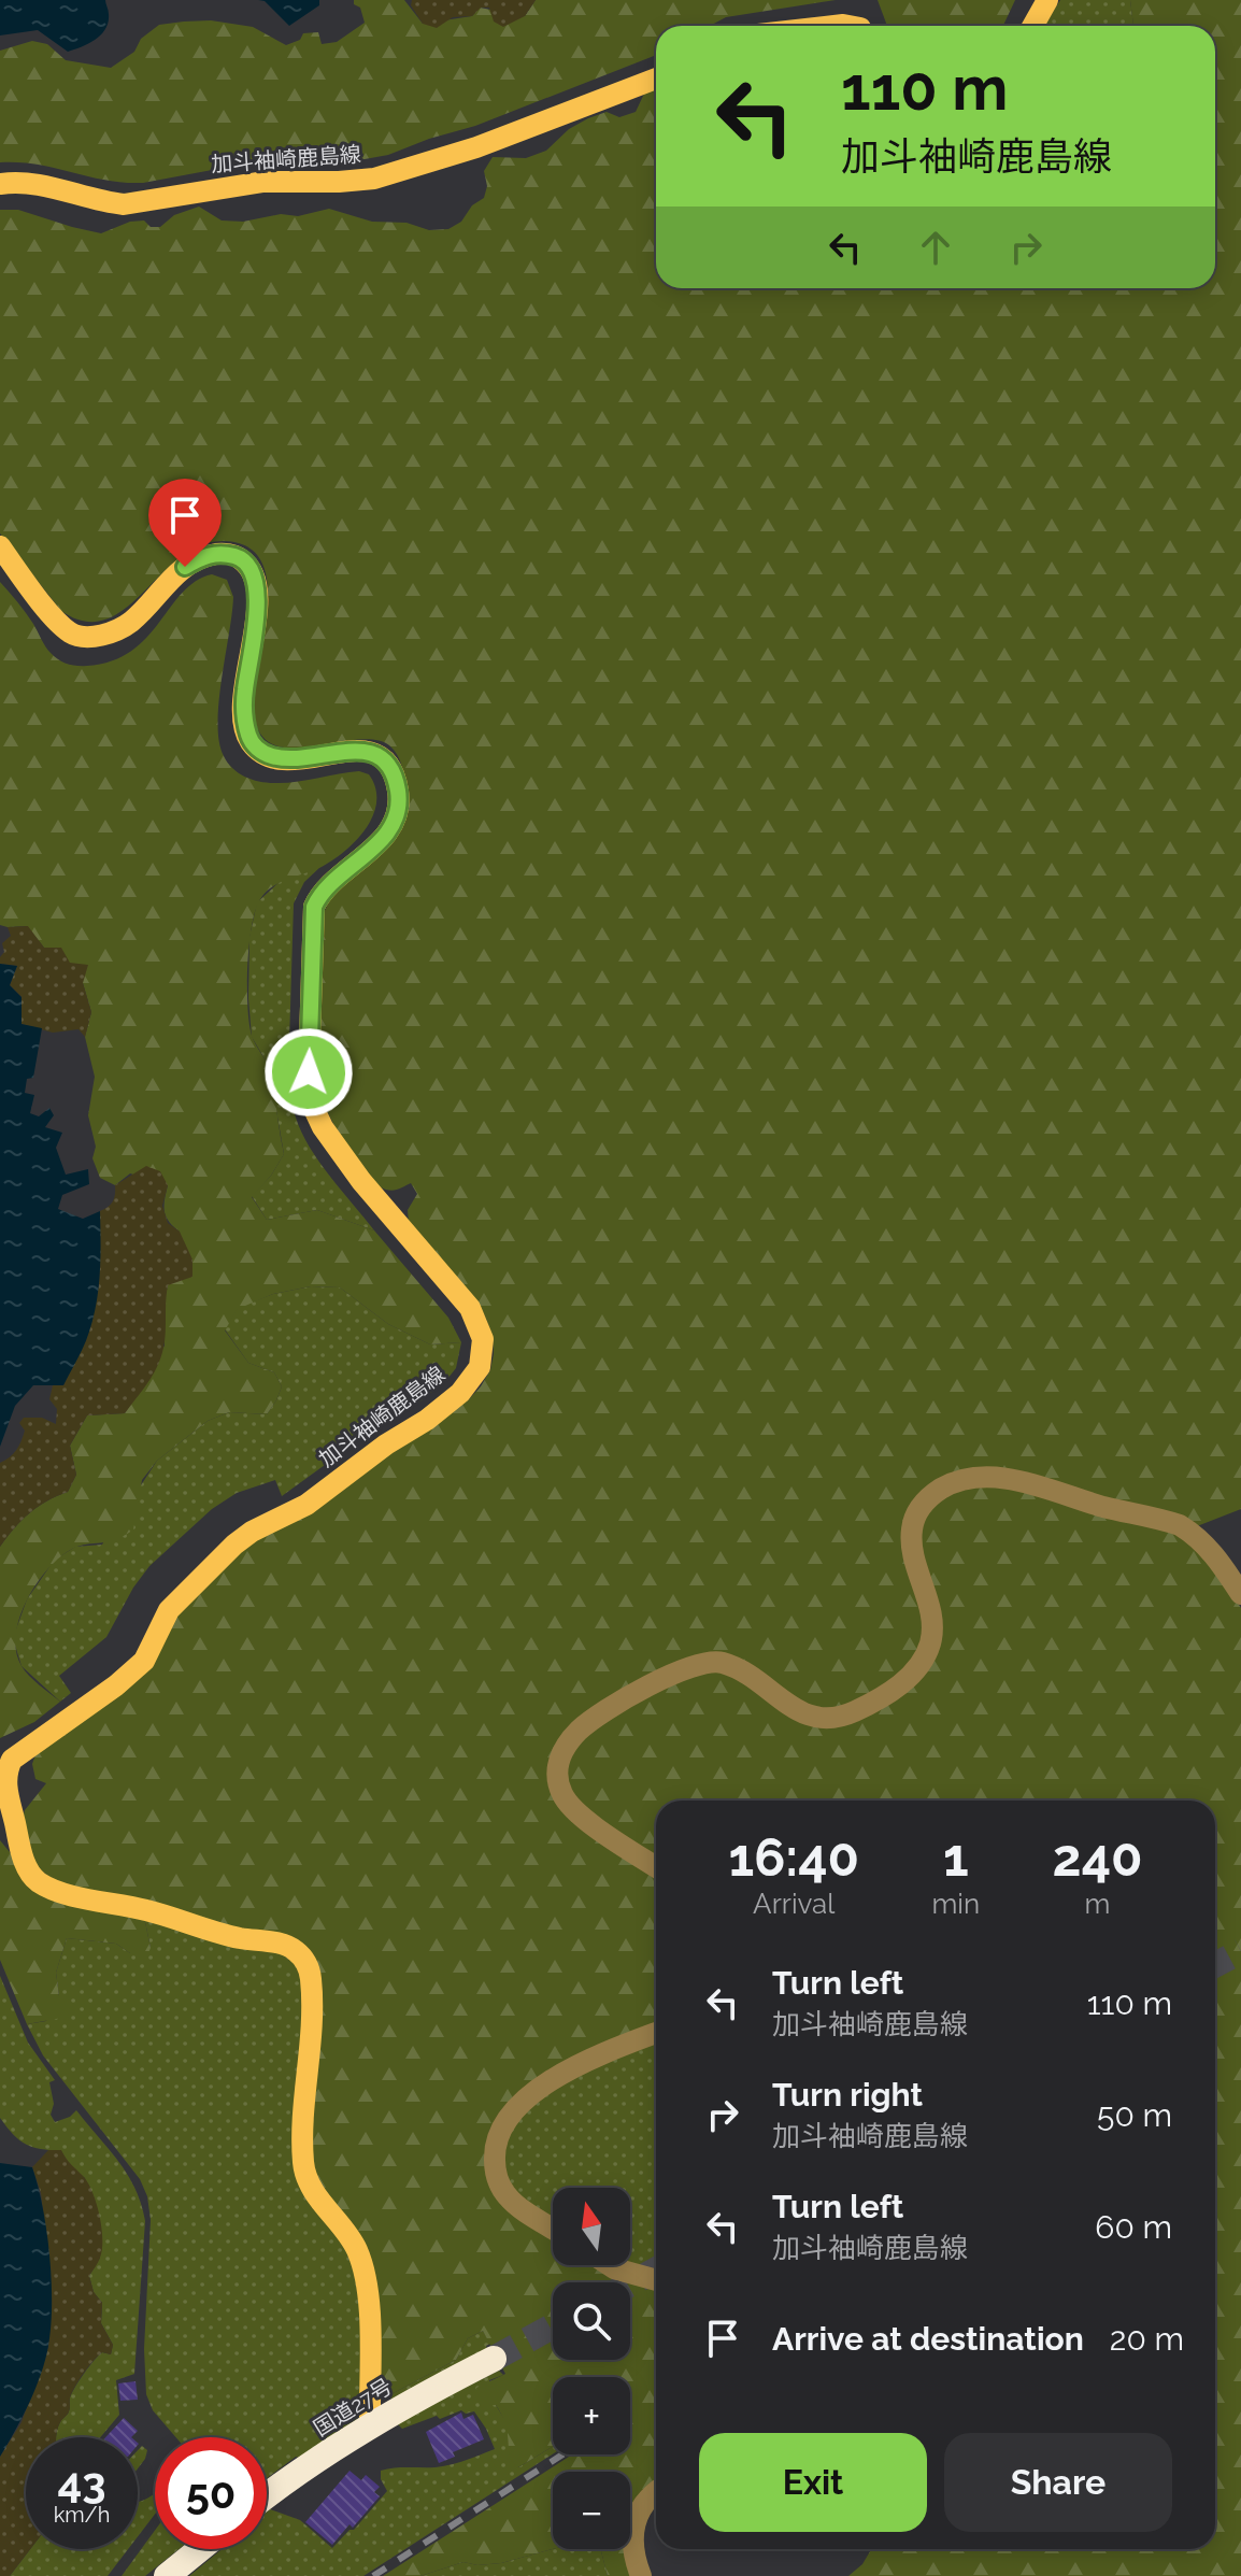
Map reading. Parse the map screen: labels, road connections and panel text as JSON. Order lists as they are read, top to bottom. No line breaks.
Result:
{"streets":{"highway":["国道27号"],"main road":["加斗袖崎鹿島線"]},"crossings":[["加斗袖崎鹿島線","国道27号"]],"north":"top","page":{"turn":["110 m","加斗袖崎鹿島線"],"eta":["16:40","Arrival","1","min","240","m"],"list":[{"name":"Turn left","note":"加斗袖崎鹿島線","value":"110 m"},{"name":"Turn right","note":"加斗袖崎鹿島線","value":"50 m"},{"name":"Turn left","note":"加斗袖崎鹿島線","value":"60 m"},{"name":"Arrive at destination","value":"20 m"}],"map_buttons":["+","−"],"buttons":["Exit","Share"],"speed":"43 km/h","limit":"50"}}
